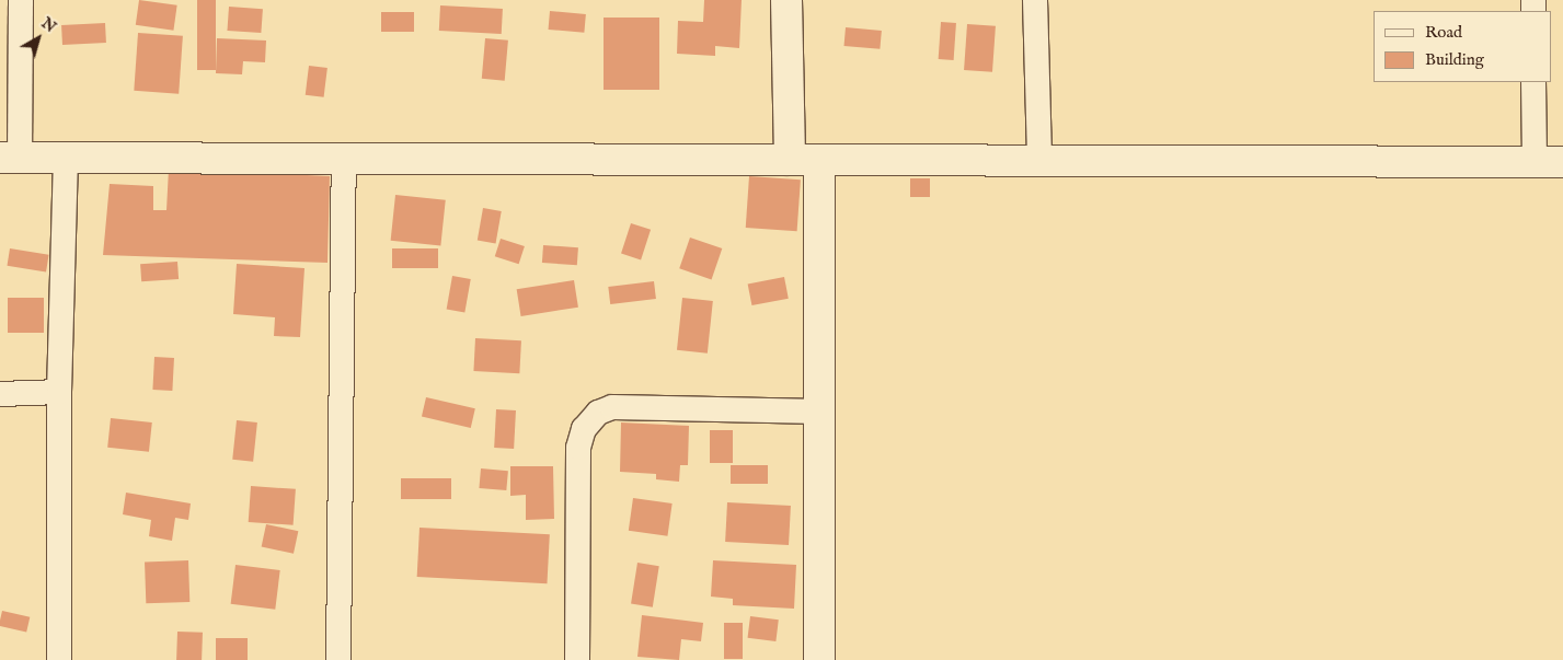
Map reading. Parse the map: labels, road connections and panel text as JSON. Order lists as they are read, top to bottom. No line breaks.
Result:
{"legend":["Road","Building"],"north":"top right"}
